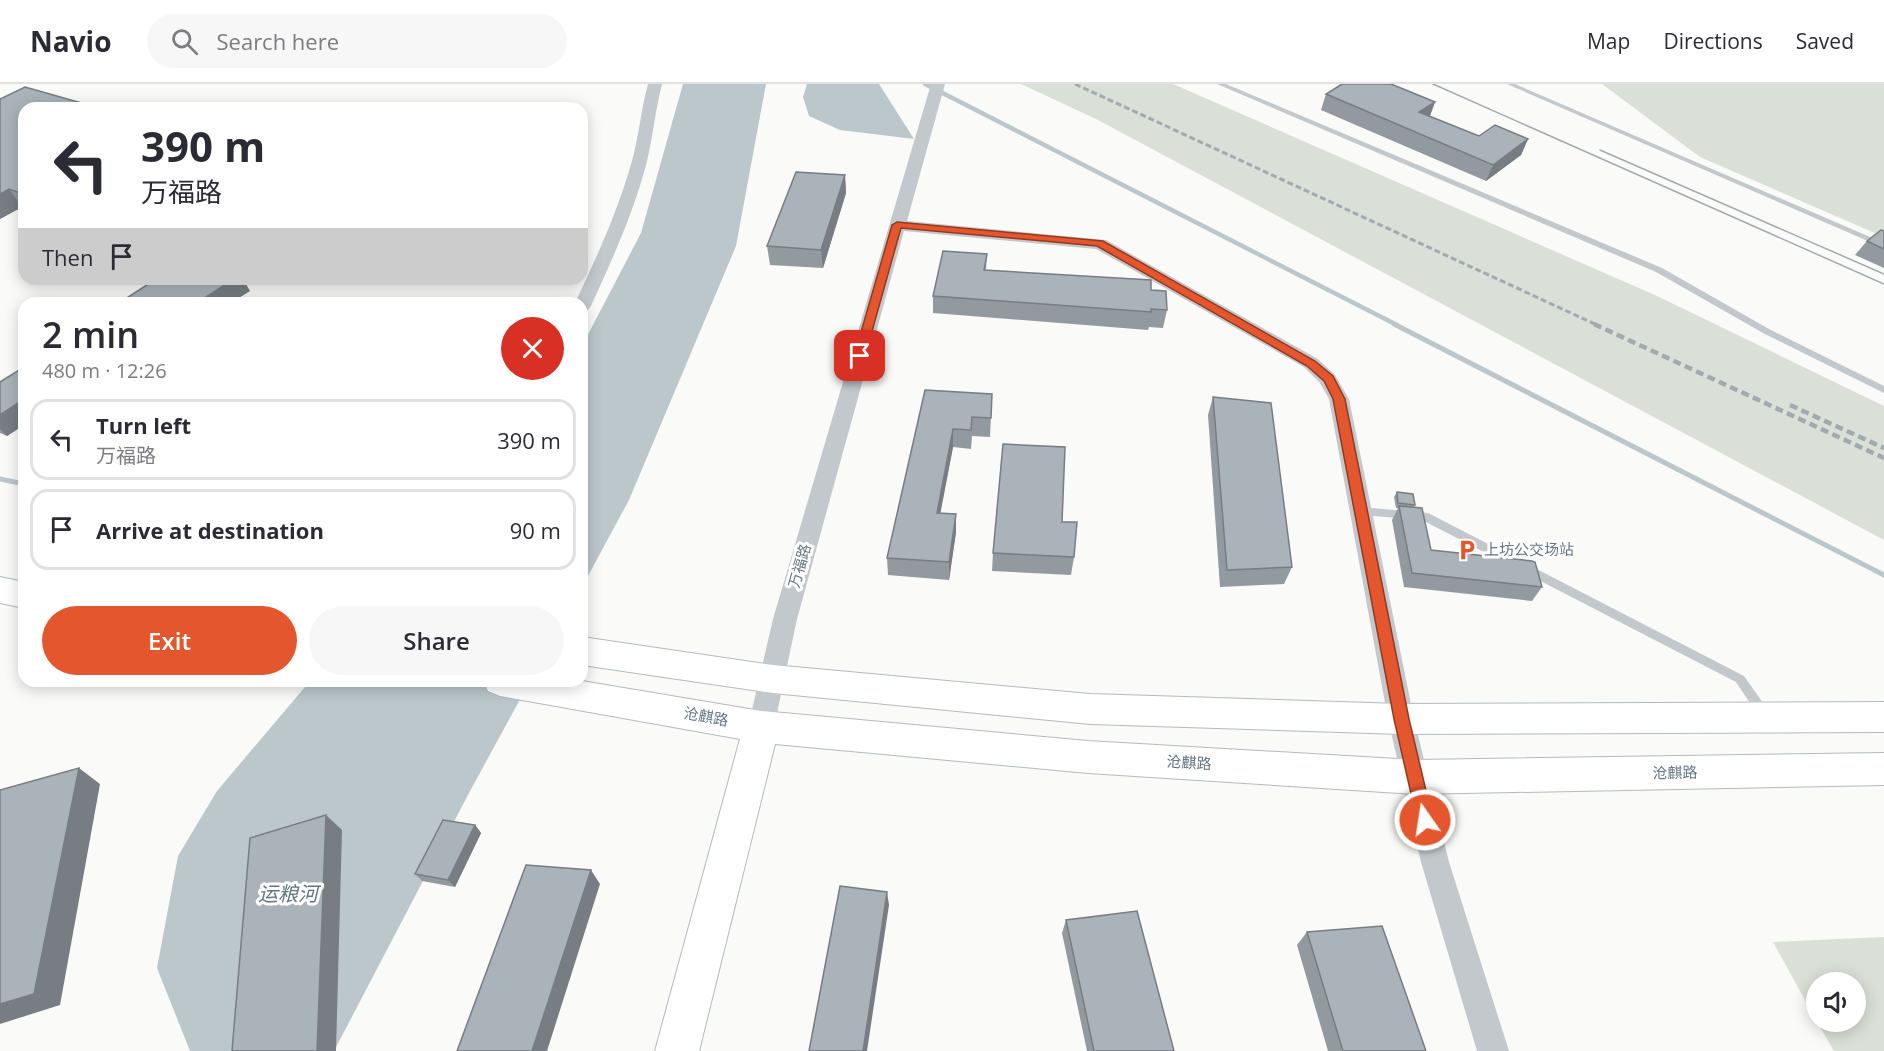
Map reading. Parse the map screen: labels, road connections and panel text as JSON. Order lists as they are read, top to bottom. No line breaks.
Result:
{"streets":{"main road":["万福路","沧麒路"]},"crossings":[["万福路","沧麒路"]],"water":["运粮河"],"places":{"parking":["上坊公交场站"]},"page":{"header":"Navio","search":"Search here","nav":["Map","Directions","Saved"],"turn":["390 m","万福路"],"then":"Then","heading":["2 min","480 m · 12:26"],"list":[{"name":"Turn left","note":"万福路","value":"390 m"},{"name":"Arrive at destination","value":"90 m"}],"buttons":["Exit","Share"]}}
